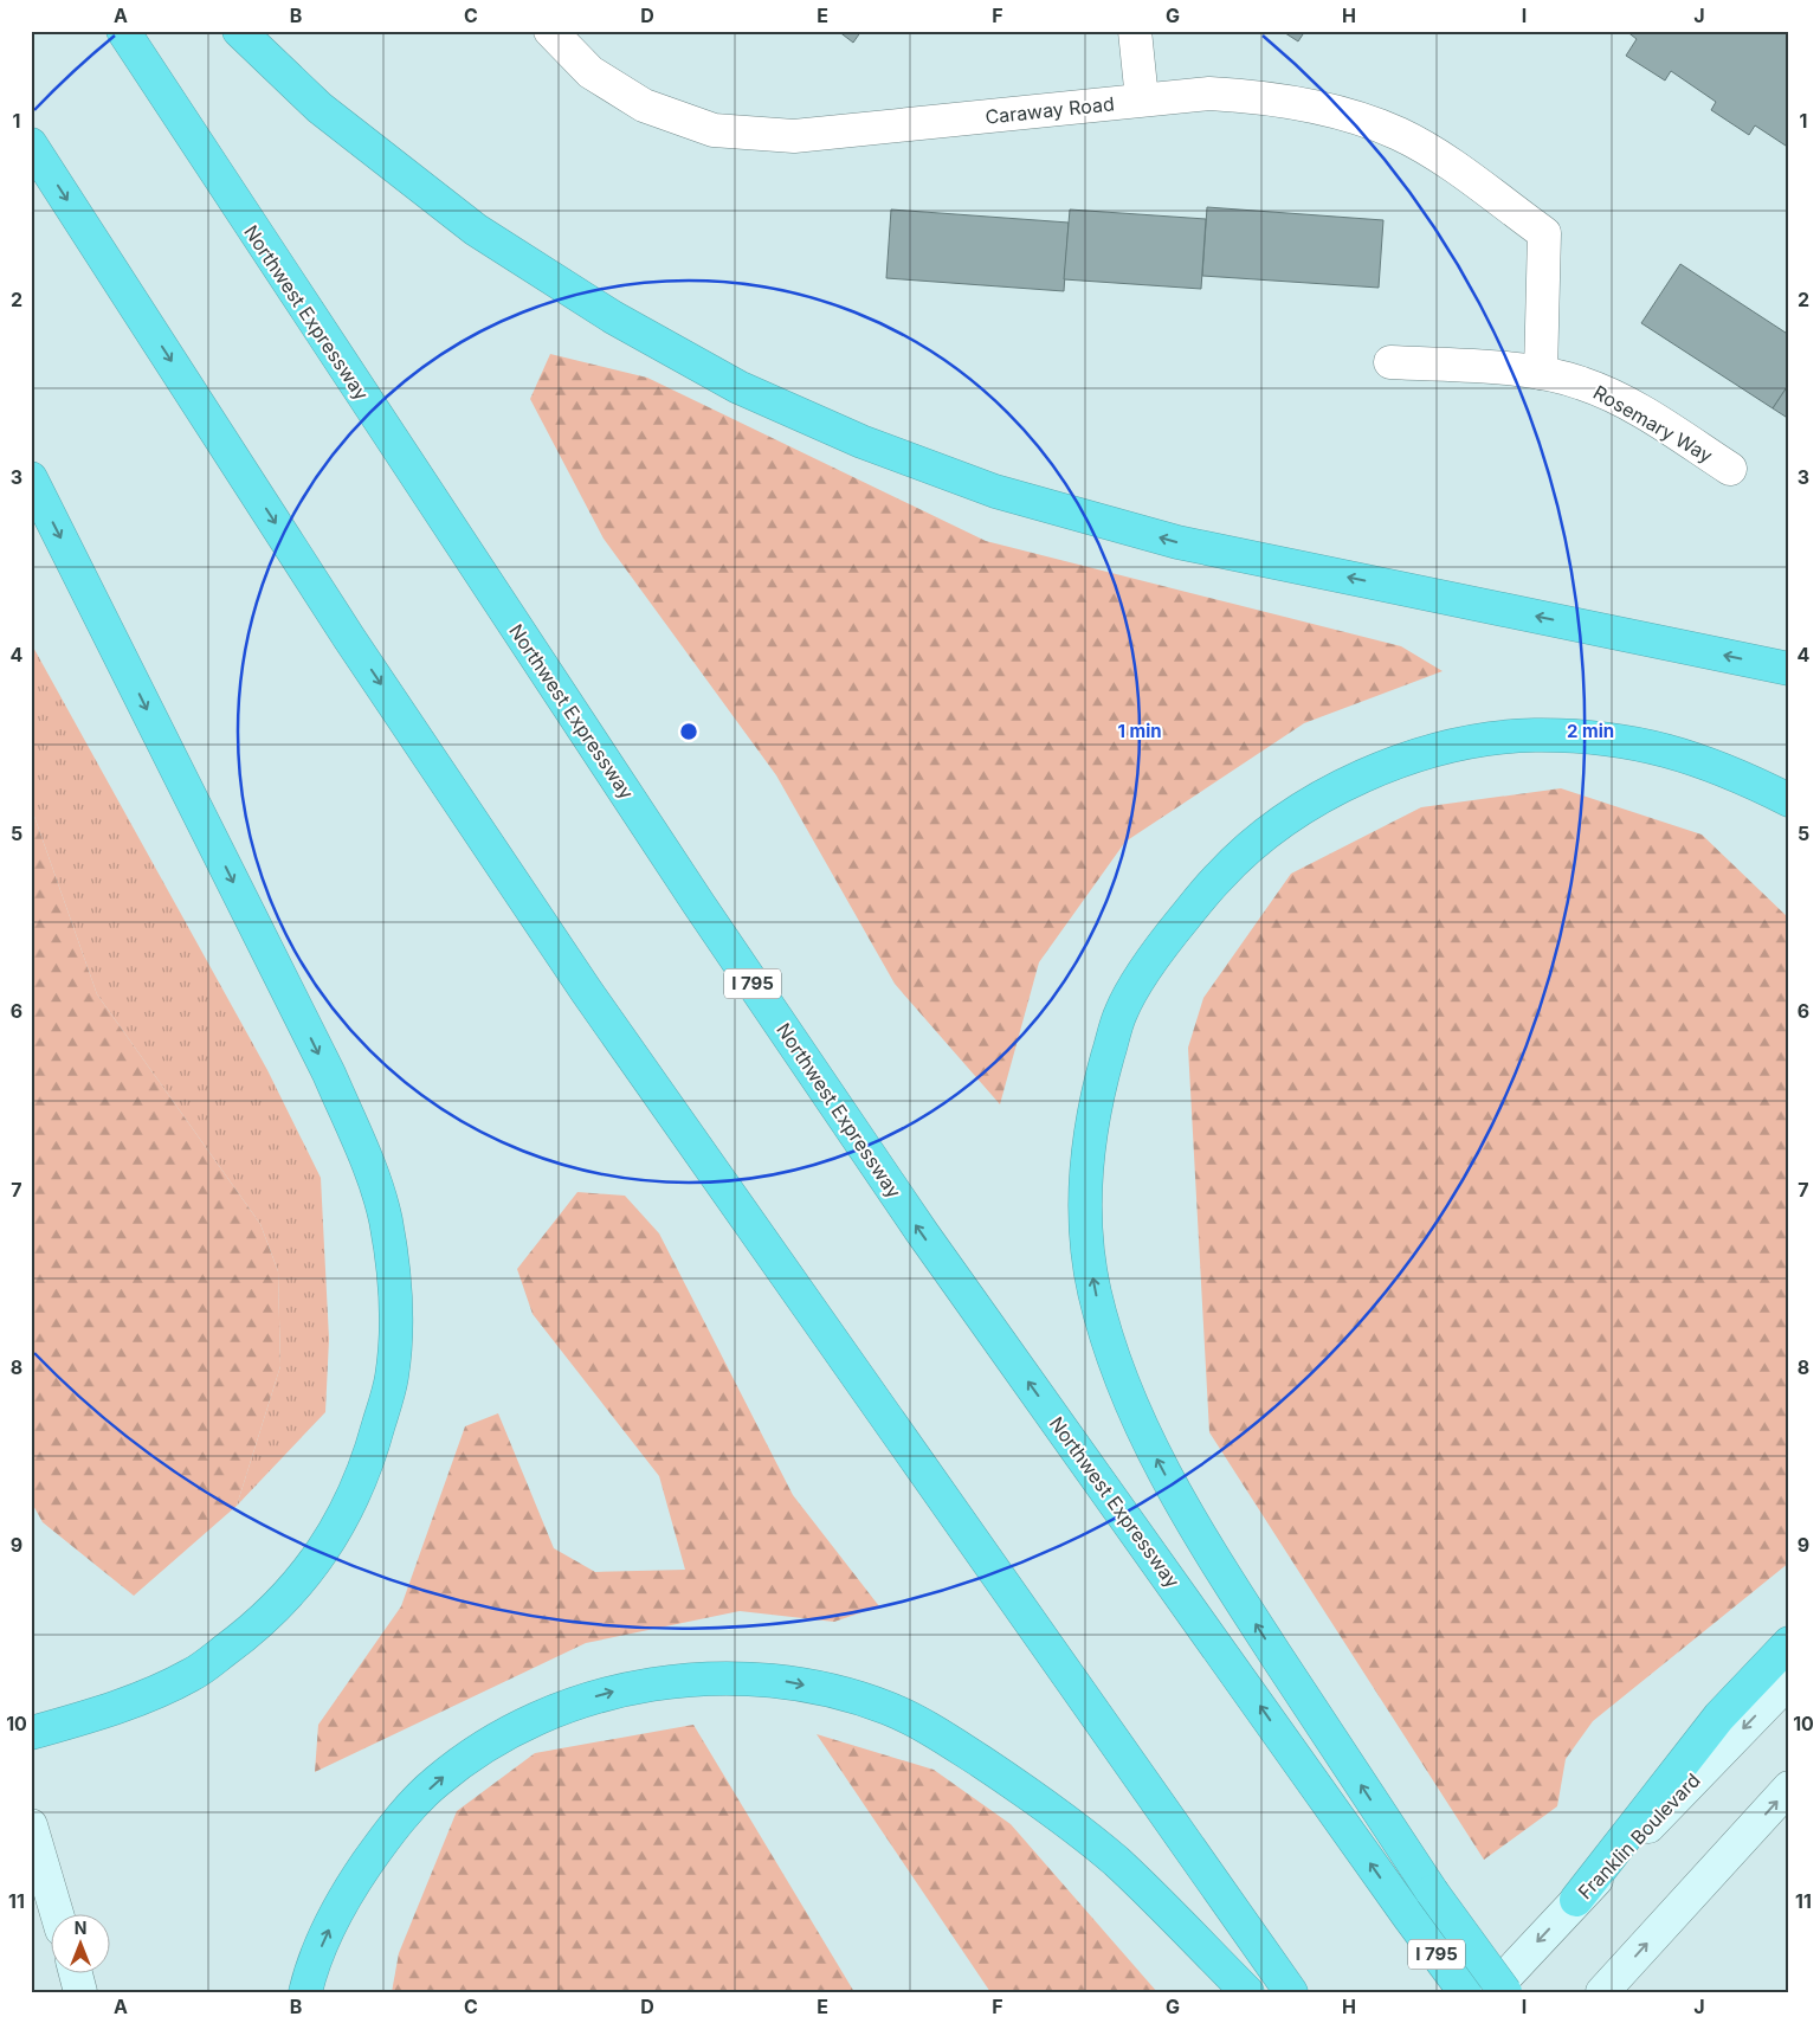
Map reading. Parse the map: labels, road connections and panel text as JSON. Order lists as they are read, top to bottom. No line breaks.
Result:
{"streets":{"highway":["Northwest Expressway","I 795"],"main road":["Franklin Boulevard"],"street":["Caraway Road","Rosemary Way"]},"crossings":[["Caraway Road","Rosemary Way"]],"north":"top","grid":{"columns":["A","B","C","D","E","F","G","H","I","J"],"rows":["1","2","3","4","5","6","7","8","9","10","11"]},"rings":["1 min","2 min"]}
